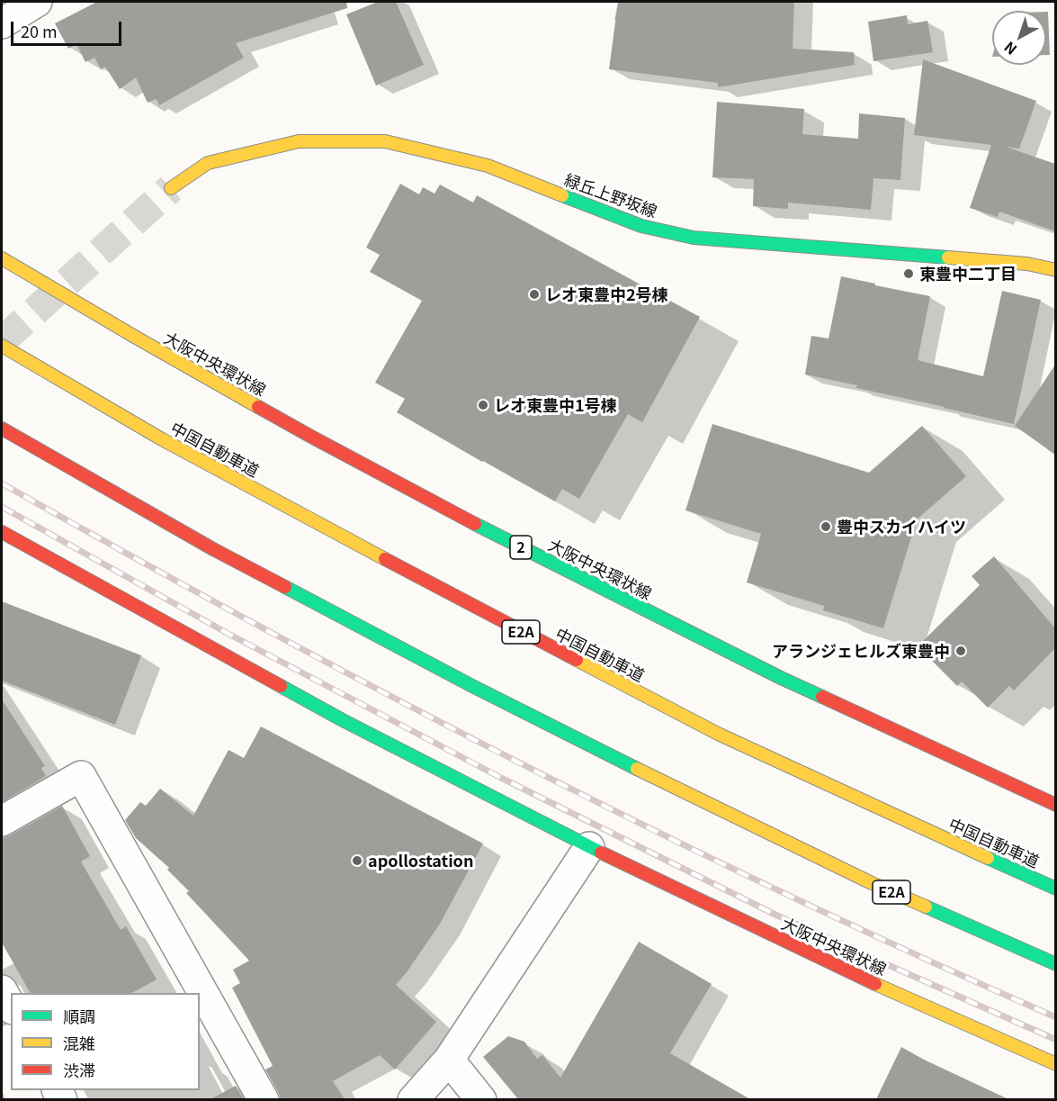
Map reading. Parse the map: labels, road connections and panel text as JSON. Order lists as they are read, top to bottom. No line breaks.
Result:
{"streets":{"main road":["緑丘上野坂線","大阪中央環状線","中国自動車道","2","E2A"]},"places":["東豊中二丁目","レオ東豊中2号棟","レオ東豊中1号棟","豊中スカイハイツ","アランジェヒルズ東豊中","apollostation"],"legend":["順調","混雑","渋滞"],"scale_bar":"20 m","north":"bottom left"}
